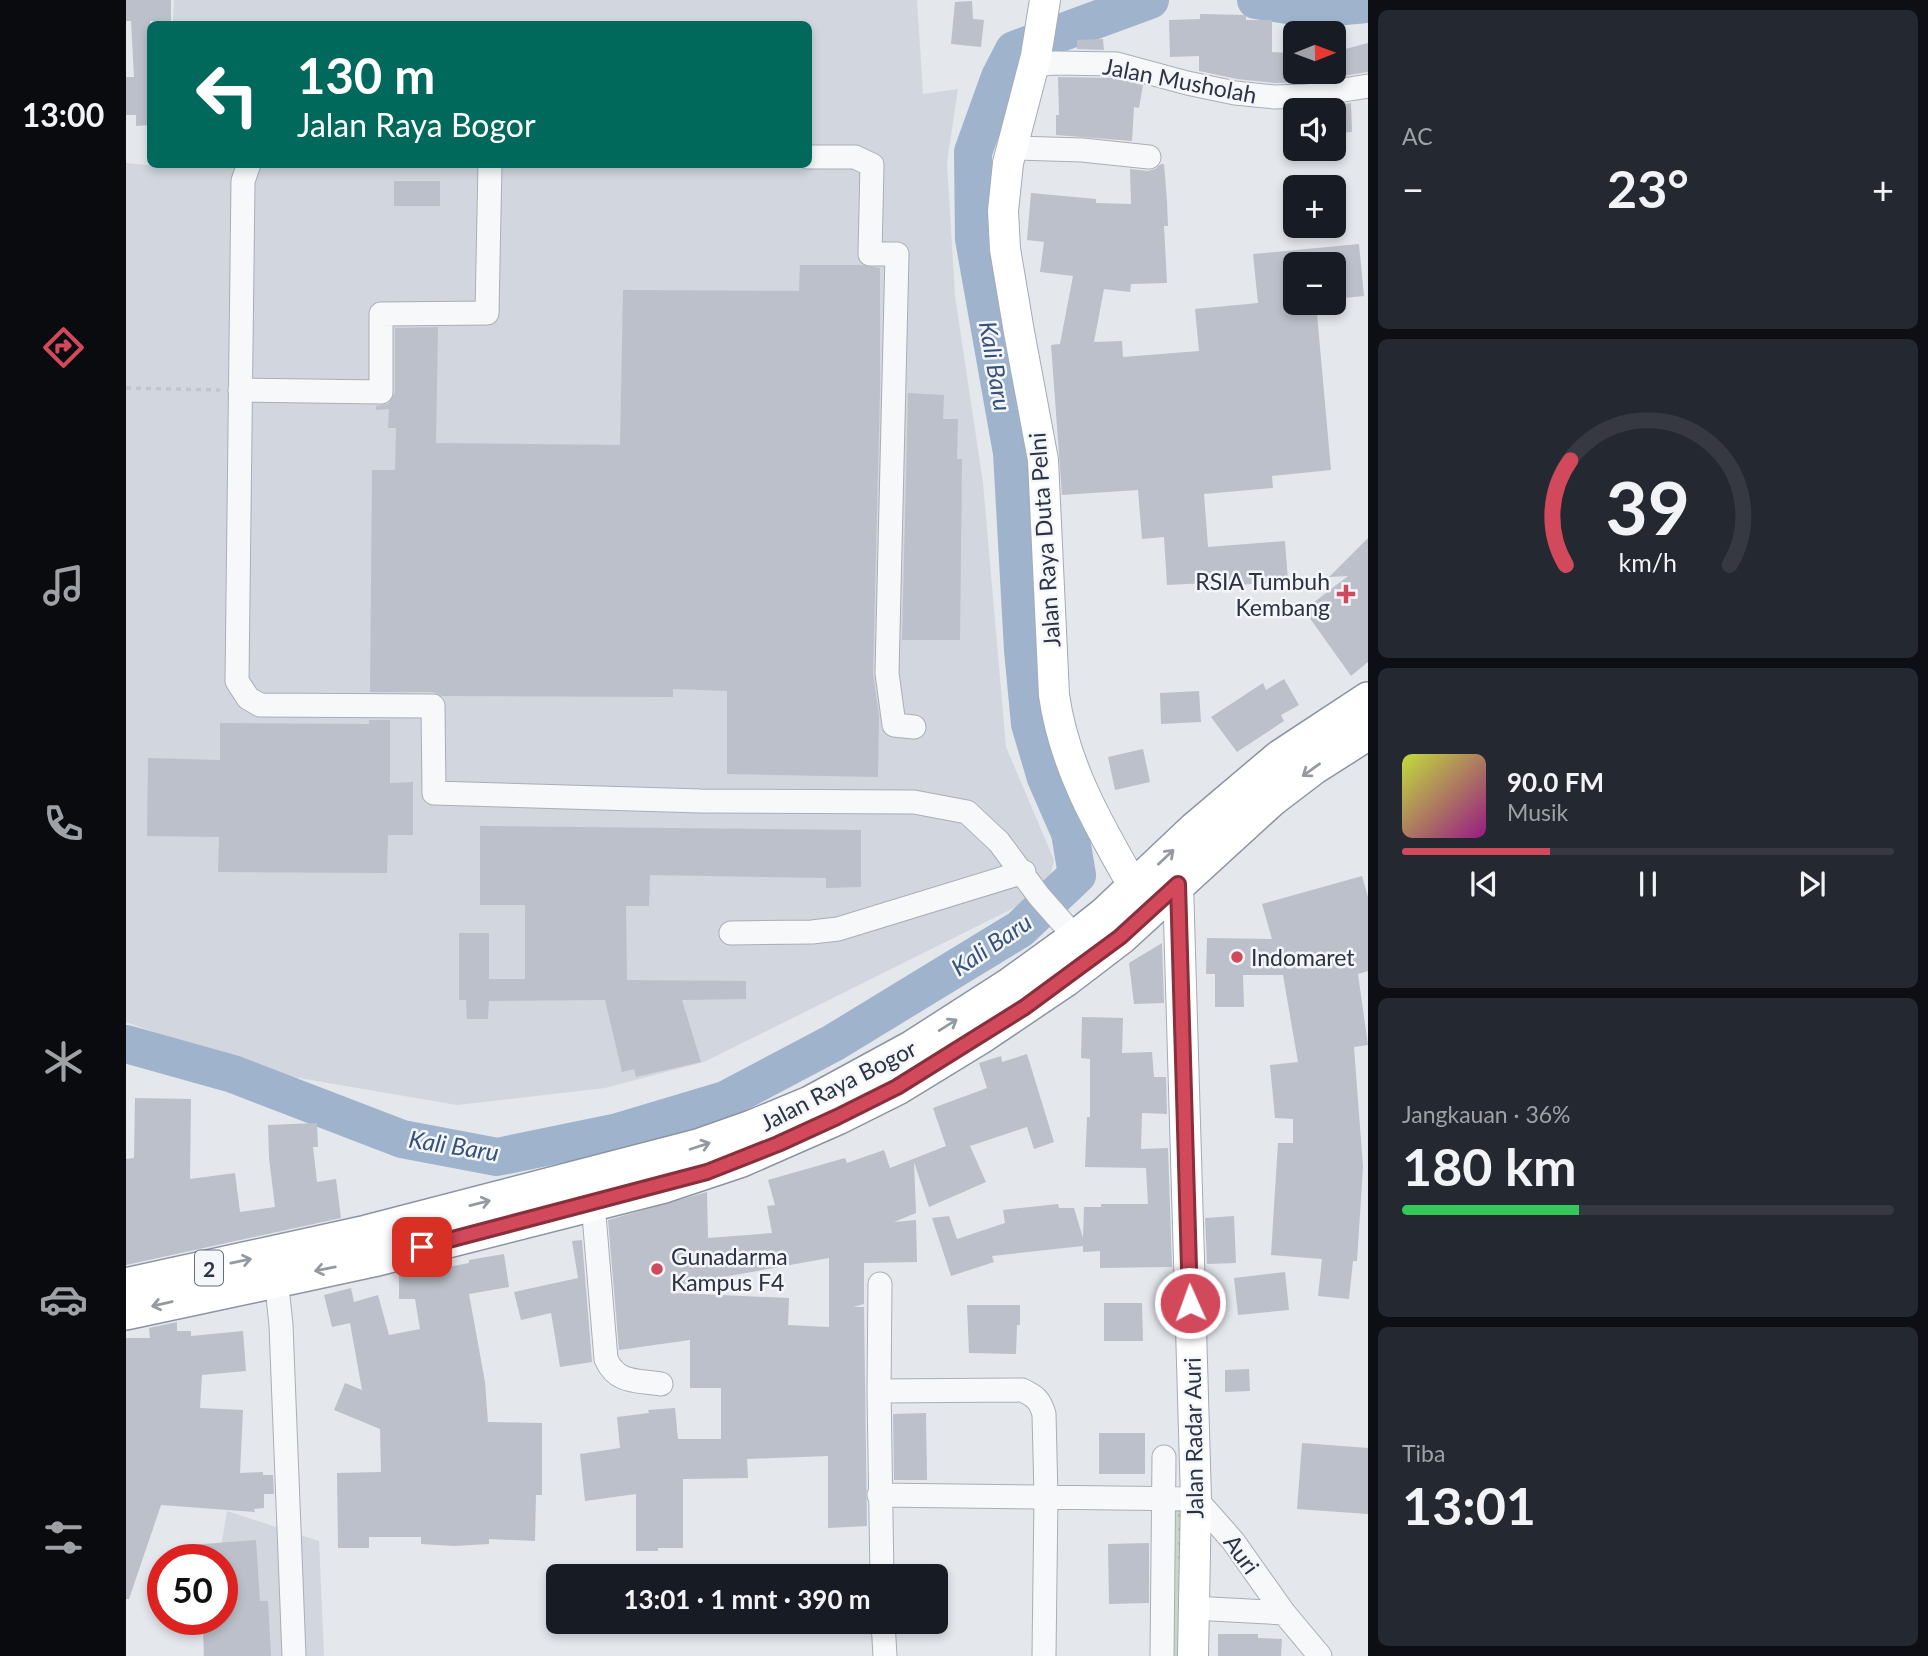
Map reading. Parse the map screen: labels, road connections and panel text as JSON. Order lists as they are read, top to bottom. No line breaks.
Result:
{"streets":{"highway":["Jalan Raya Bogor","2"],"main road":["Jalan Raya Duta Pelni","Jalan Radar Auri"],"street":["Jalan Musholah","Auri"]},"crossings":[["Jalan Musholah","Jalan Raya Duta Pelni"],["Jalan Raya Duta Pelni","Jalan Raya Bogor"],["Jalan Raya Bogor","Jalan Radar Auri"],["Jalan Radar Auri","Auri"]],"water":["Kali Baru"],"places":{"health":["RSIA Tumbuh Kembang"],"other":["Indomaret","Gunadarma Kampus F4"]},"north":"right","page":{"tabs":"13:00","tile":["AC",["Jangkauan · 36%","180 km"],["Tiba","13:01"]],"map_buttons":["+","−"],"turn":["130 m","Jalan Raya Bogor"],"heat":["−","23°","+"],"song":["90.0 FM","Musik"],"limit":"50","trip":"13:01 · 1 mnt · 390 m","gauge":["39","km/h"]}}
